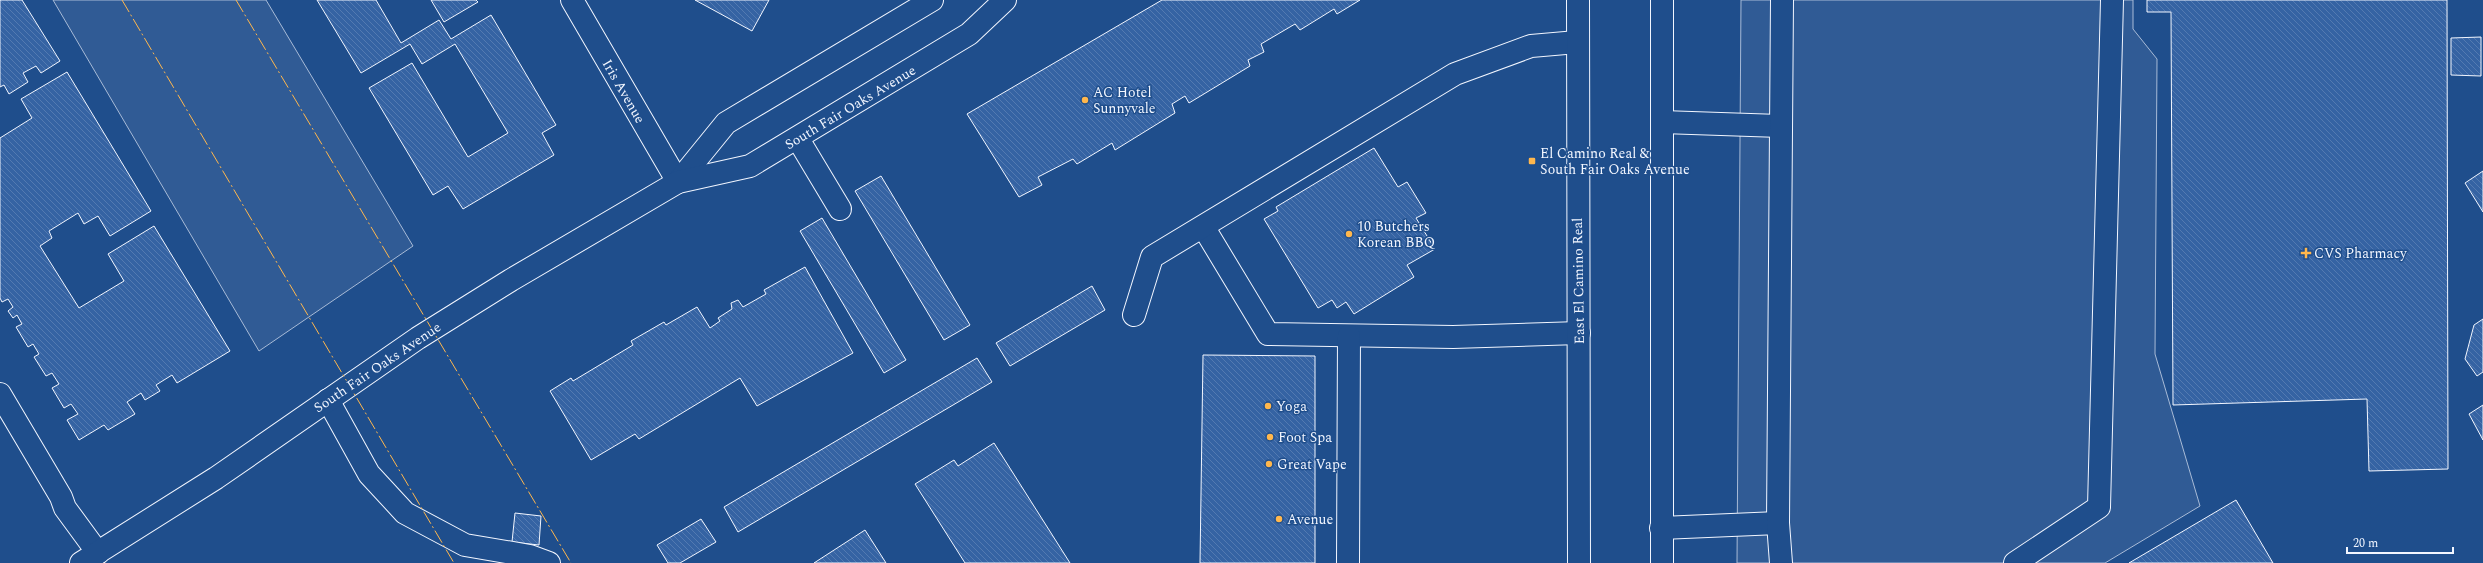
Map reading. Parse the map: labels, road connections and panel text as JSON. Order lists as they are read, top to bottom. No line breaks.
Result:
{"streets":{"main road":["Iris Avenue","South Fair Oaks Avenue","East El Camino Real"]},"crossings":[["Iris Avenue","South Fair Oaks Avenue"]],"places":{"other":["AC Hotel Sunnyvale","10 Butchers Korean BBQ","Yoga","Foot Spa","Great Vape","Avenue"],"transit":["El Camino Real & South Fair Oaks Avenue"],"health":["CVS Pharmacy"]},"scale_bar":"20 m"}
